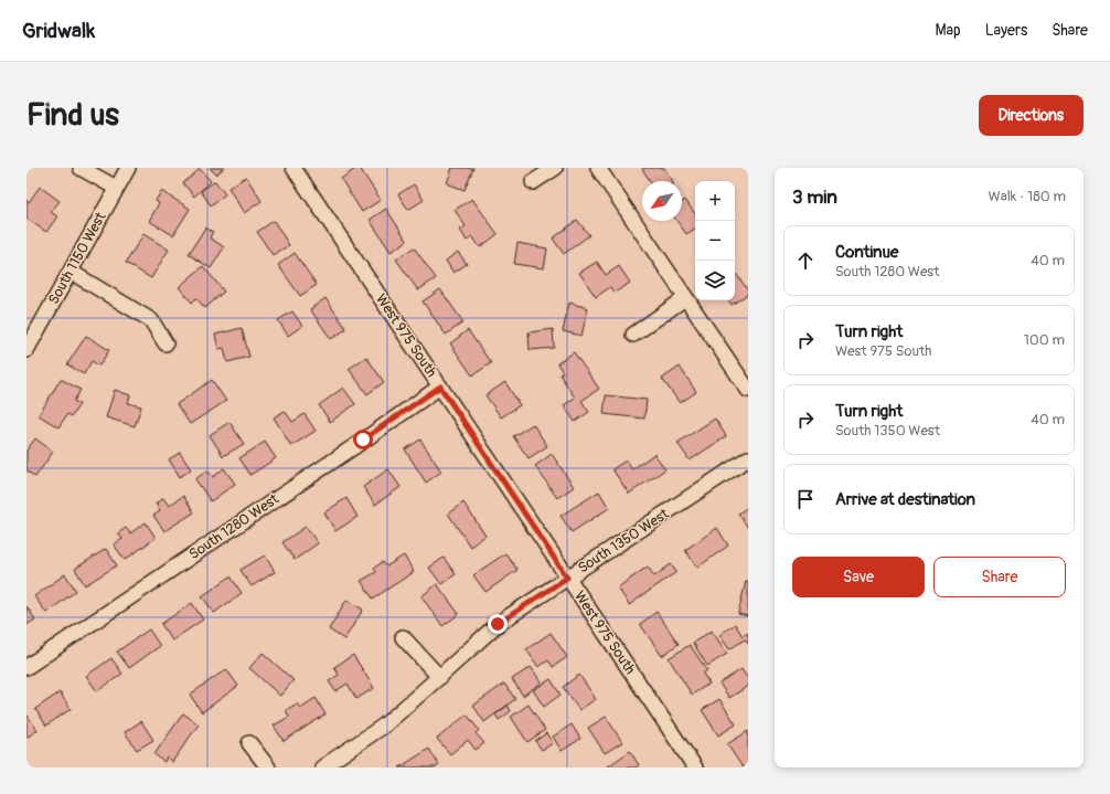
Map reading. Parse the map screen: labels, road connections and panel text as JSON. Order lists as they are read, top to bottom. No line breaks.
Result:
{"streets":{"street":["South 1150 West","West 975 South","South 1280 West","South 1350 West"]},"crossings":[["West 975 South","South 1280 West"],["West 975 South","South 1350 West"]],"north":"bottom left","page":{"header":"Gridwalk","nav":["Map","Layers","Share"],"buttons":["Directions",["Save","Share"]],"title":"Find us","heading":["3 min","Walk · 180 m"],"map_buttons":["+","−"],"list":[["Continue","South 1280 West","40 m"],["Turn right","West 975 South","100 m"],["Turn right","South 1350 West","40 m"],"Arrive at destination"]}}
